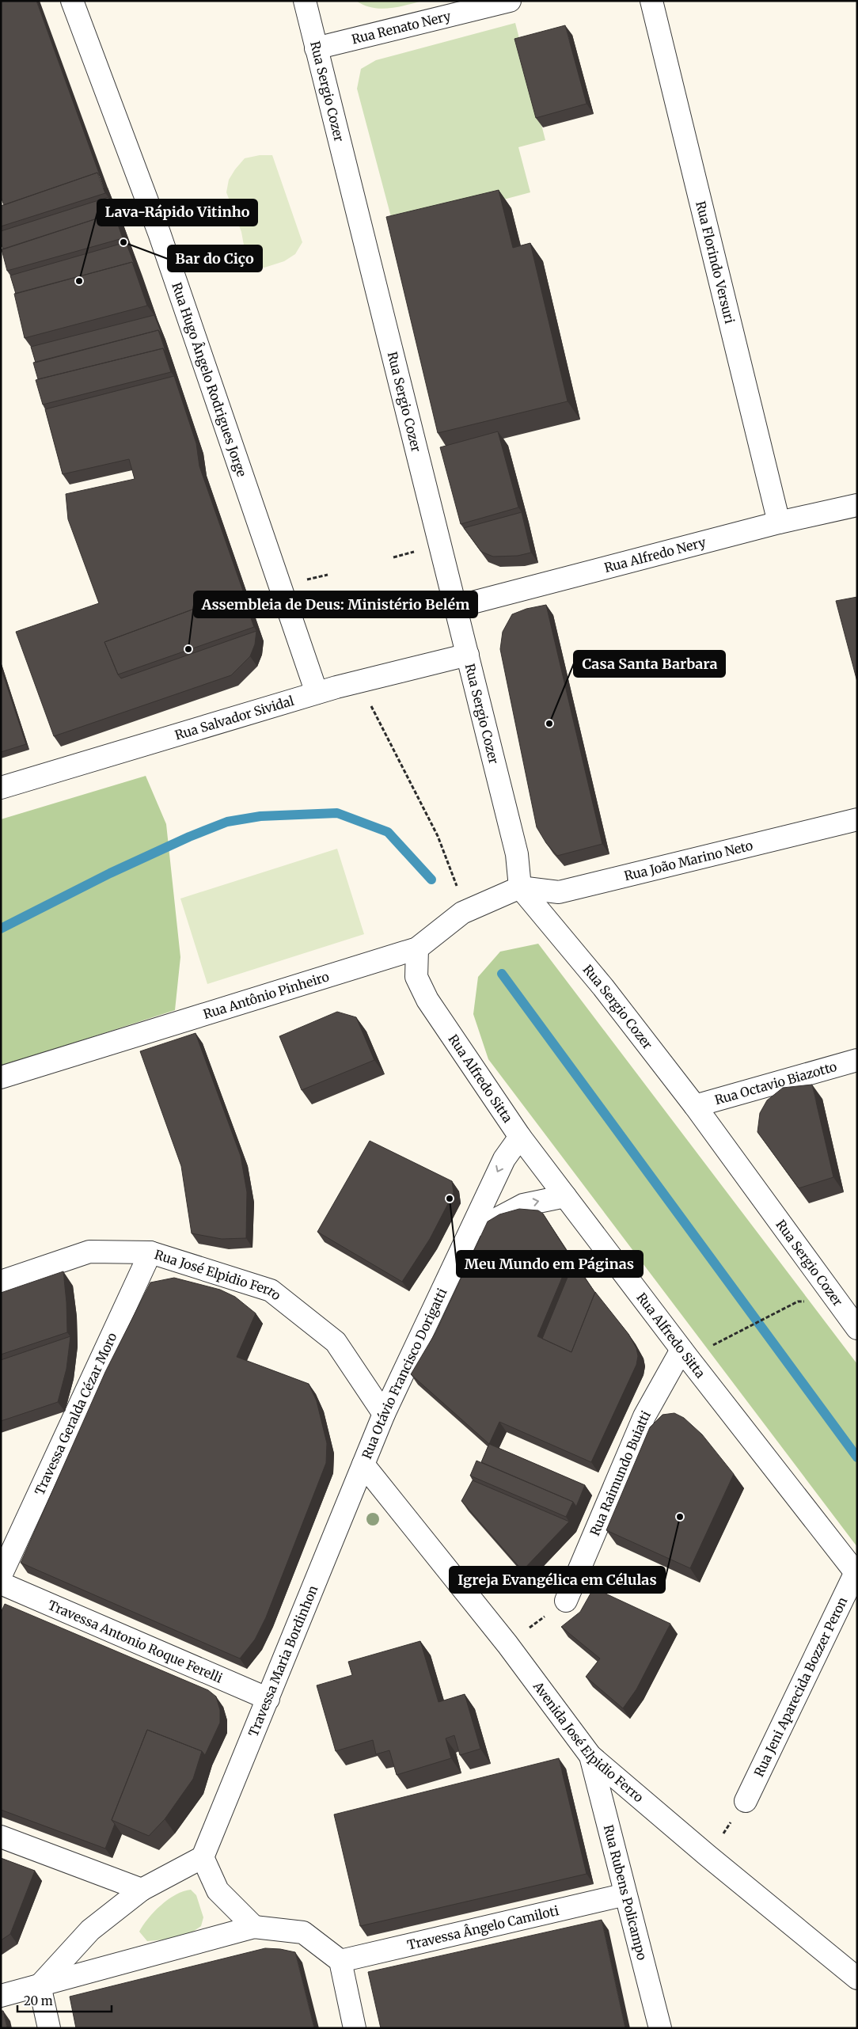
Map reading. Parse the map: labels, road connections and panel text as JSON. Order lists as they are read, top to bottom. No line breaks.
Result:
{"streets":{"street":["Rua Renato Nery","Rua Sergio Cozer","Rua Florindo Versuri","Rua Hugo Ângelo Rodrigues Jorge","Rua Alfredo Nery","Rua Salvador Sividal","Rua João Marino Neto","Rua Antônio Pinheiro","Rua Alfredo Sitta","Rua Octavio Biazotto","Rua José Elpidio Ferro","Rua Otávio Francisco Dorigatti","Travessa Geralda Cézar Moro","Rua Raimundo Buiatti","Travessa Antonio Roque Ferelli","Travessa Maria Bordinhon","Rua Jeni Aparecida Bozzer Peron","Avenida José Elpidio Ferro","Rua Rubens Policampo","Travessa Ângelo Camiloti"]},"crossings":[["Rua Renato Nery","Rua Sergio Cozer"],["Rua Sergio Cozer","Rua Alfredo Nery"],["Rua Sergio Cozer","Rua Salvador Sividal"],["Rua Sergio Cozer","Rua João Marino Neto"],["Rua Sergio Cozer","Rua Antônio Pinheiro"],["Rua Sergio Cozer","Rua Octavio Biazotto"],["Rua Florindo Versuri","Rua Alfredo Nery"],["Rua Hugo Ângelo Rodrigues Jorge","Rua Salvador Sividal"],["Rua João Marino Neto","Rua Antônio Pinheiro"],["Rua Antônio Pinheiro","Rua Alfredo Sitta"],["Rua Alfredo Sitta","Rua Otávio Francisco Dorigatti"],["Rua Alfredo Sitta","Rua Raimundo Buiatti"],["Rua Alfredo Sitta","Rua Jeni Aparecida Bozzer Peron"],["Rua José Elpidio Ferro","Rua Otávio Francisco Dorigatti"],["Rua José Elpidio Ferro","Travessa Geralda Cézar Moro"],["Rua Otávio Francisco Dorigatti","Travessa Maria Bordinhon"],["Rua Otávio Francisco Dorigatti","Avenida José Elpidio Ferro"],["Travessa Antonio Roque Ferelli","Travessa Maria Bordinhon"],["Travessa Maria Bordinhon","Avenida José Elpidio Ferro"],["Avenida José Elpidio Ferro","Rua Rubens Policampo"],["Rua Rubens Policampo","Travessa Ângelo Camiloti"]],"places":["Bar do Ciço","Lava-Rápido Vitinho","Assembleia de Deus: Ministério Belém","Casa Santa Barbara","Meu Mundo em Páginas","Igreja Evangélica em Células"],"scale_bar":"20 m"}
